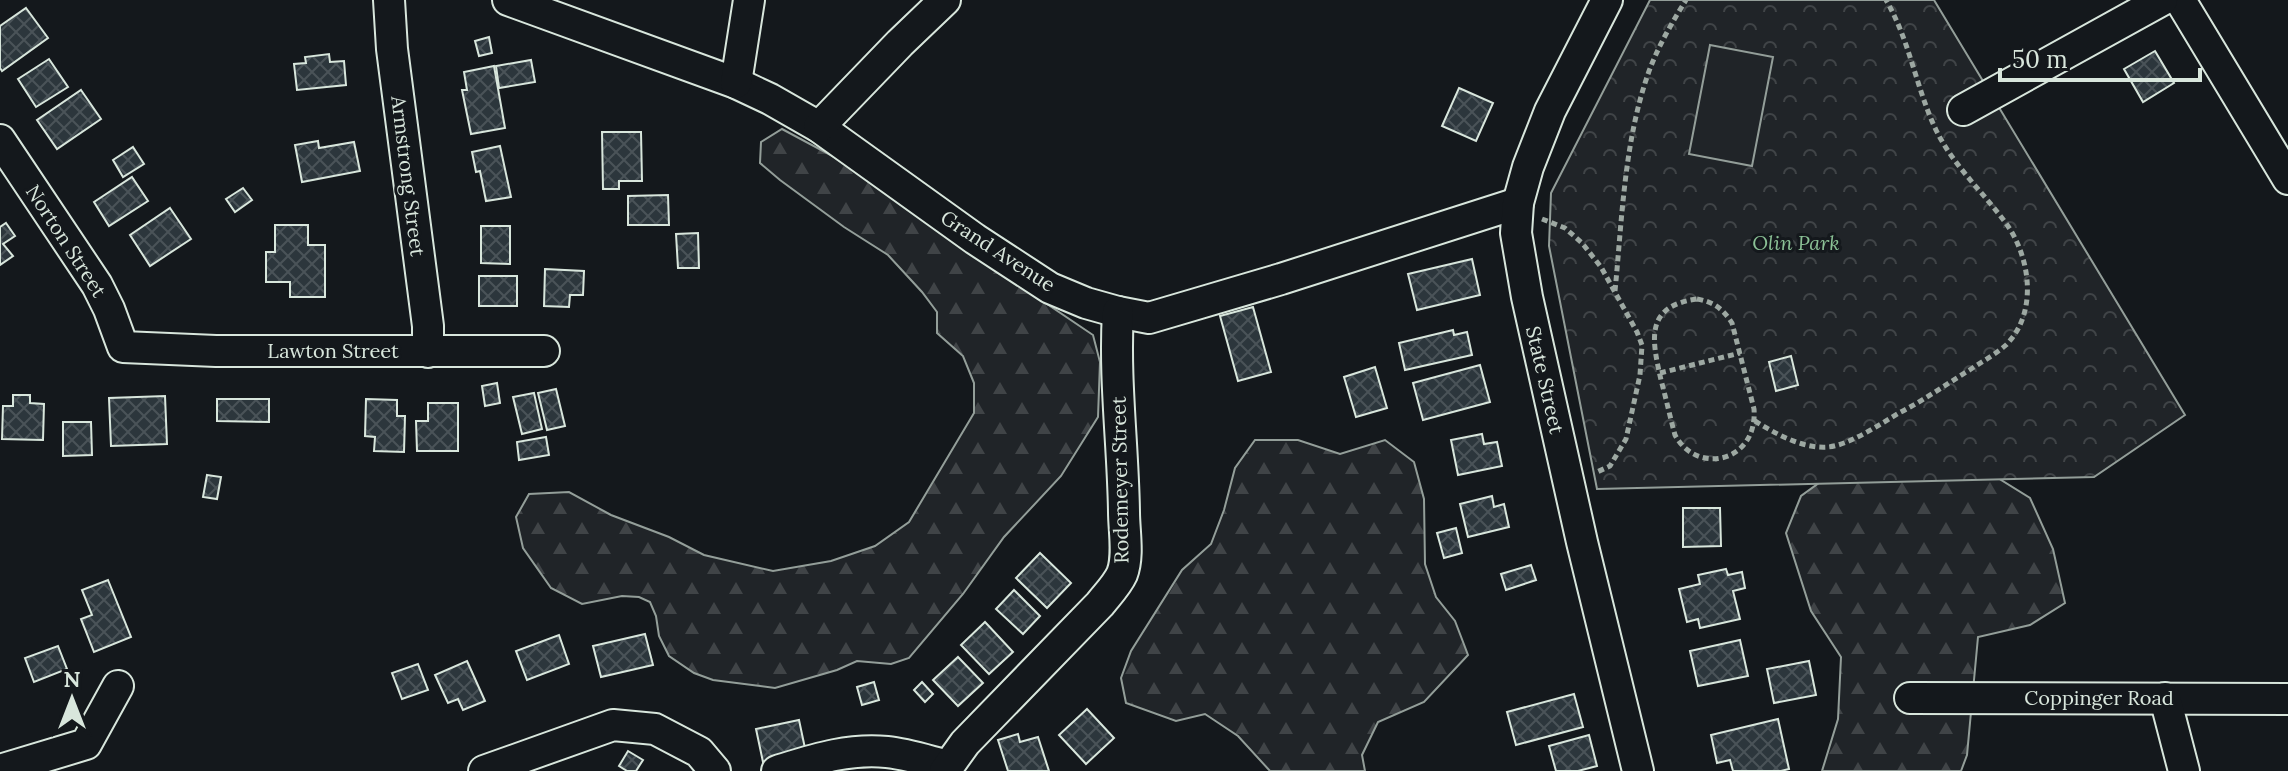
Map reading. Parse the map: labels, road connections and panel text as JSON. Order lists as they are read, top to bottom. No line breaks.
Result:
{"streets":{"street":["Armstrong Street","Norton Street","Grand Avenue","Lawton Street","State Street","Rodemeyer Street","Coppinger Road"]},"crossings":[["Armstrong Street","Lawton Street"],["Norton Street","Lawton Street"],["Grand Avenue","State Street"],["Grand Avenue","Rodemeyer Street"]],"parks":["Olin Park"],"scale_bar":"50 m","north":"top"}
